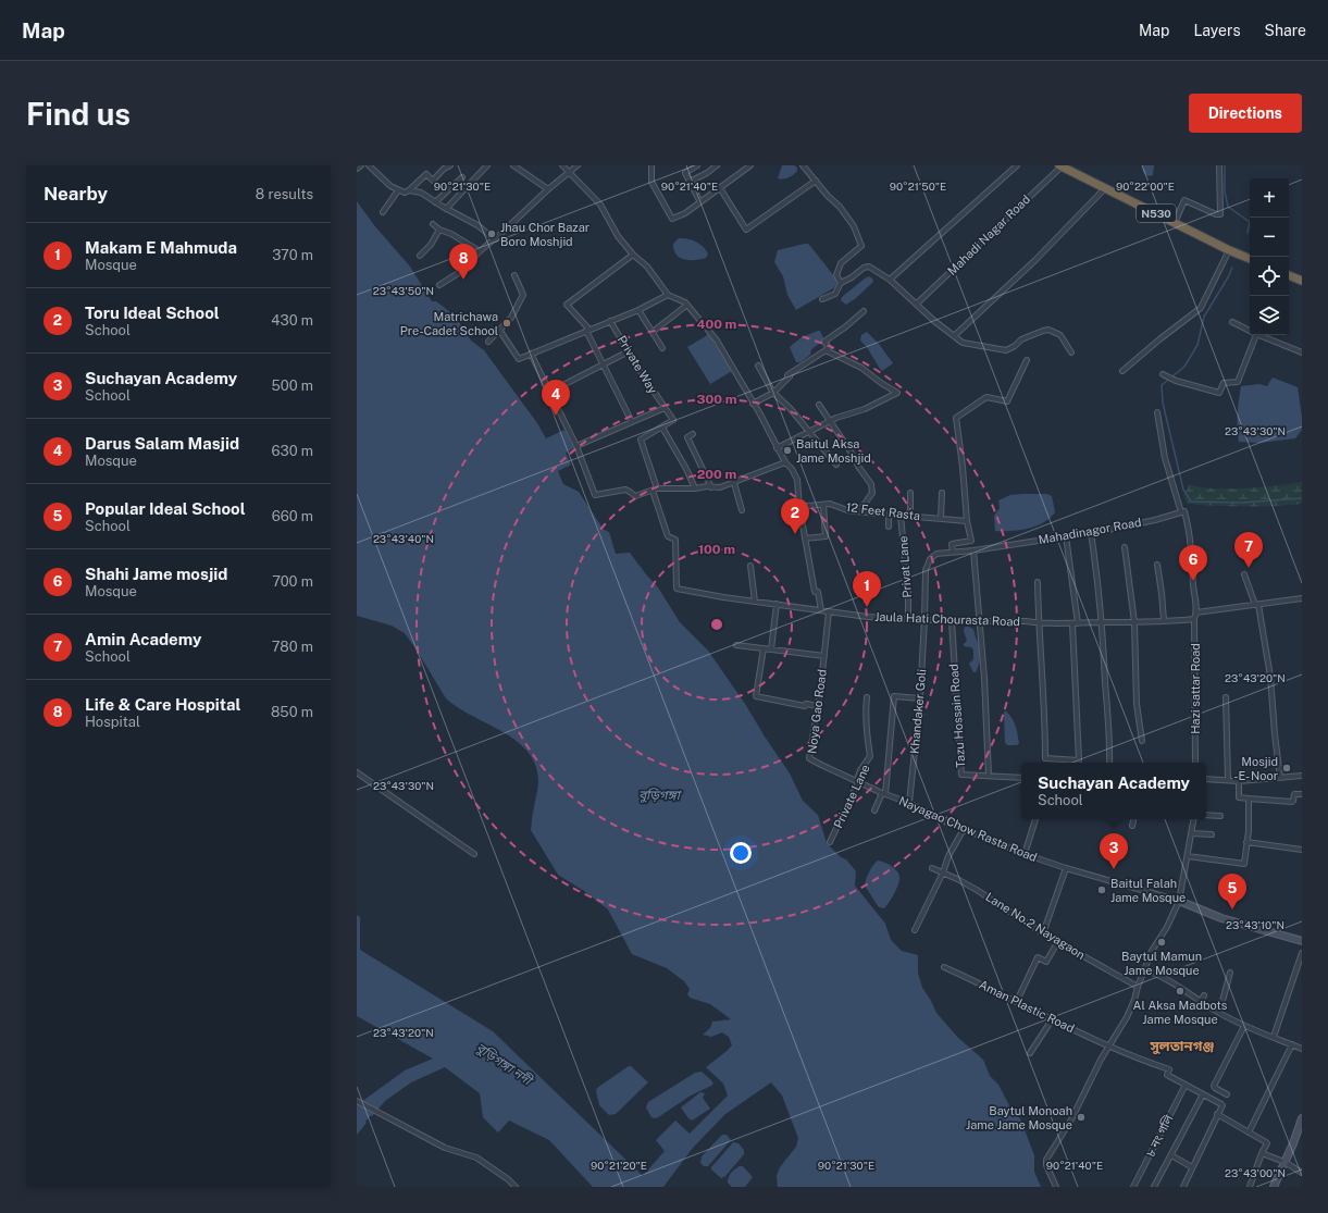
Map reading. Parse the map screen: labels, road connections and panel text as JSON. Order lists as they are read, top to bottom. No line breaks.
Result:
{"streets":{"highway":["N530"],"street":["Mahadi Nagar Road","Private Way","12 Feet Rasta","Mahadinagor Road","Privat Lane","Jaula Hati Chourasta Road","Hazi sattar Road","Noya Gao Road","Khandaker Goli","Tazu Hossain Road","Private Lane","Nayagao Chow Rasta Road","Lane No.2 Nayagaon","Aman Plastic Road","৮ নং গলি"]},"crossings":[["N530","Mahadi Nagar Road"],["12 Feet Rasta","Privat Lane"],["Mahadinagor Road","Khandaker Goli"],["Privat Lane","Jaula Hati Chourasta Road"],["Jaula Hati Chourasta Road","Hazi sattar Road"],["Jaula Hati Chourasta Road","Noya Gao Road"],["Jaula Hati Chourasta Road","Khandaker Goli"],["Jaula Hati Chourasta Road","Tazu Hossain Road"],["Noya Gao Road","Private Lane"],["Noya Gao Road","Nayagao Chow Rasta Road"],["Khandaker Goli","Nayagao Chow Rasta Road"],["Private Lane","Nayagao Chow Rasta Road"],["Aman Plastic Road","৮ নং গলি"]],"districts":["সুলতানগঞ্জ"],"water":["বুড়িগঙ্গা","বুড়িগঙ্গা নদী"],"places":["Jhau Chor Bazar Boro Moshjid","Matrichawa Pre-Cadet School","Baitul Aksa Jame Moshjid","Mosjid -E- Noor","Baitul Falah Jame Mosque","Baytul Mamun Jame Mosque","Al Aksa Madbots Jame Mosque","Baytul Monoah Jame Jame Mosque"],"page":{"header":"Map","nav":["Map","Layers","Share"],"buttons":"Directions","title":"Find us","heading":["Nearby","8 results"],"map_buttons":["+","−"],"list":[{"mark":"1","name":"Makam E Mahmuda","note":"Mosque","value":"370 m"},{"mark":"2","name":"Toru Ideal School","note":"School","value":"430 m"},{"mark":"3","name":"Suchayan Academy","note":"School","value":"500 m"},{"mark":"4","name":"Darus Salam Masjid","note":"Mosque","value":"630 m"},{"mark":"5","name":"Popular Ideal School","note":"School","value":"660 m"},{"mark":"6","name":"Shahi Jame mosjid","note":"Mosque","value":"700 m"},{"mark":"7","name":"Amin Academy","note":"School","value":"780 m"},{"mark":"8","name":"Life & Care Hospital","note":"Hospital","value":"850 m"}],"pins":["8","4","2","7","6","1","3","5"],"popup":["Suchayan Academy","School"]},"coordinates":["90°21'30\"E","90°21'40\"E","90°21'50\"E","90°22'00\"E","23°43'50\"N","23°43'30\"N","23°43'40\"N","23°43'20\"N","23°43'10\"N","90°21'20\"E","23°43'00\"N"],"rings":["400 m","300 m","200 m","100 m"]}
